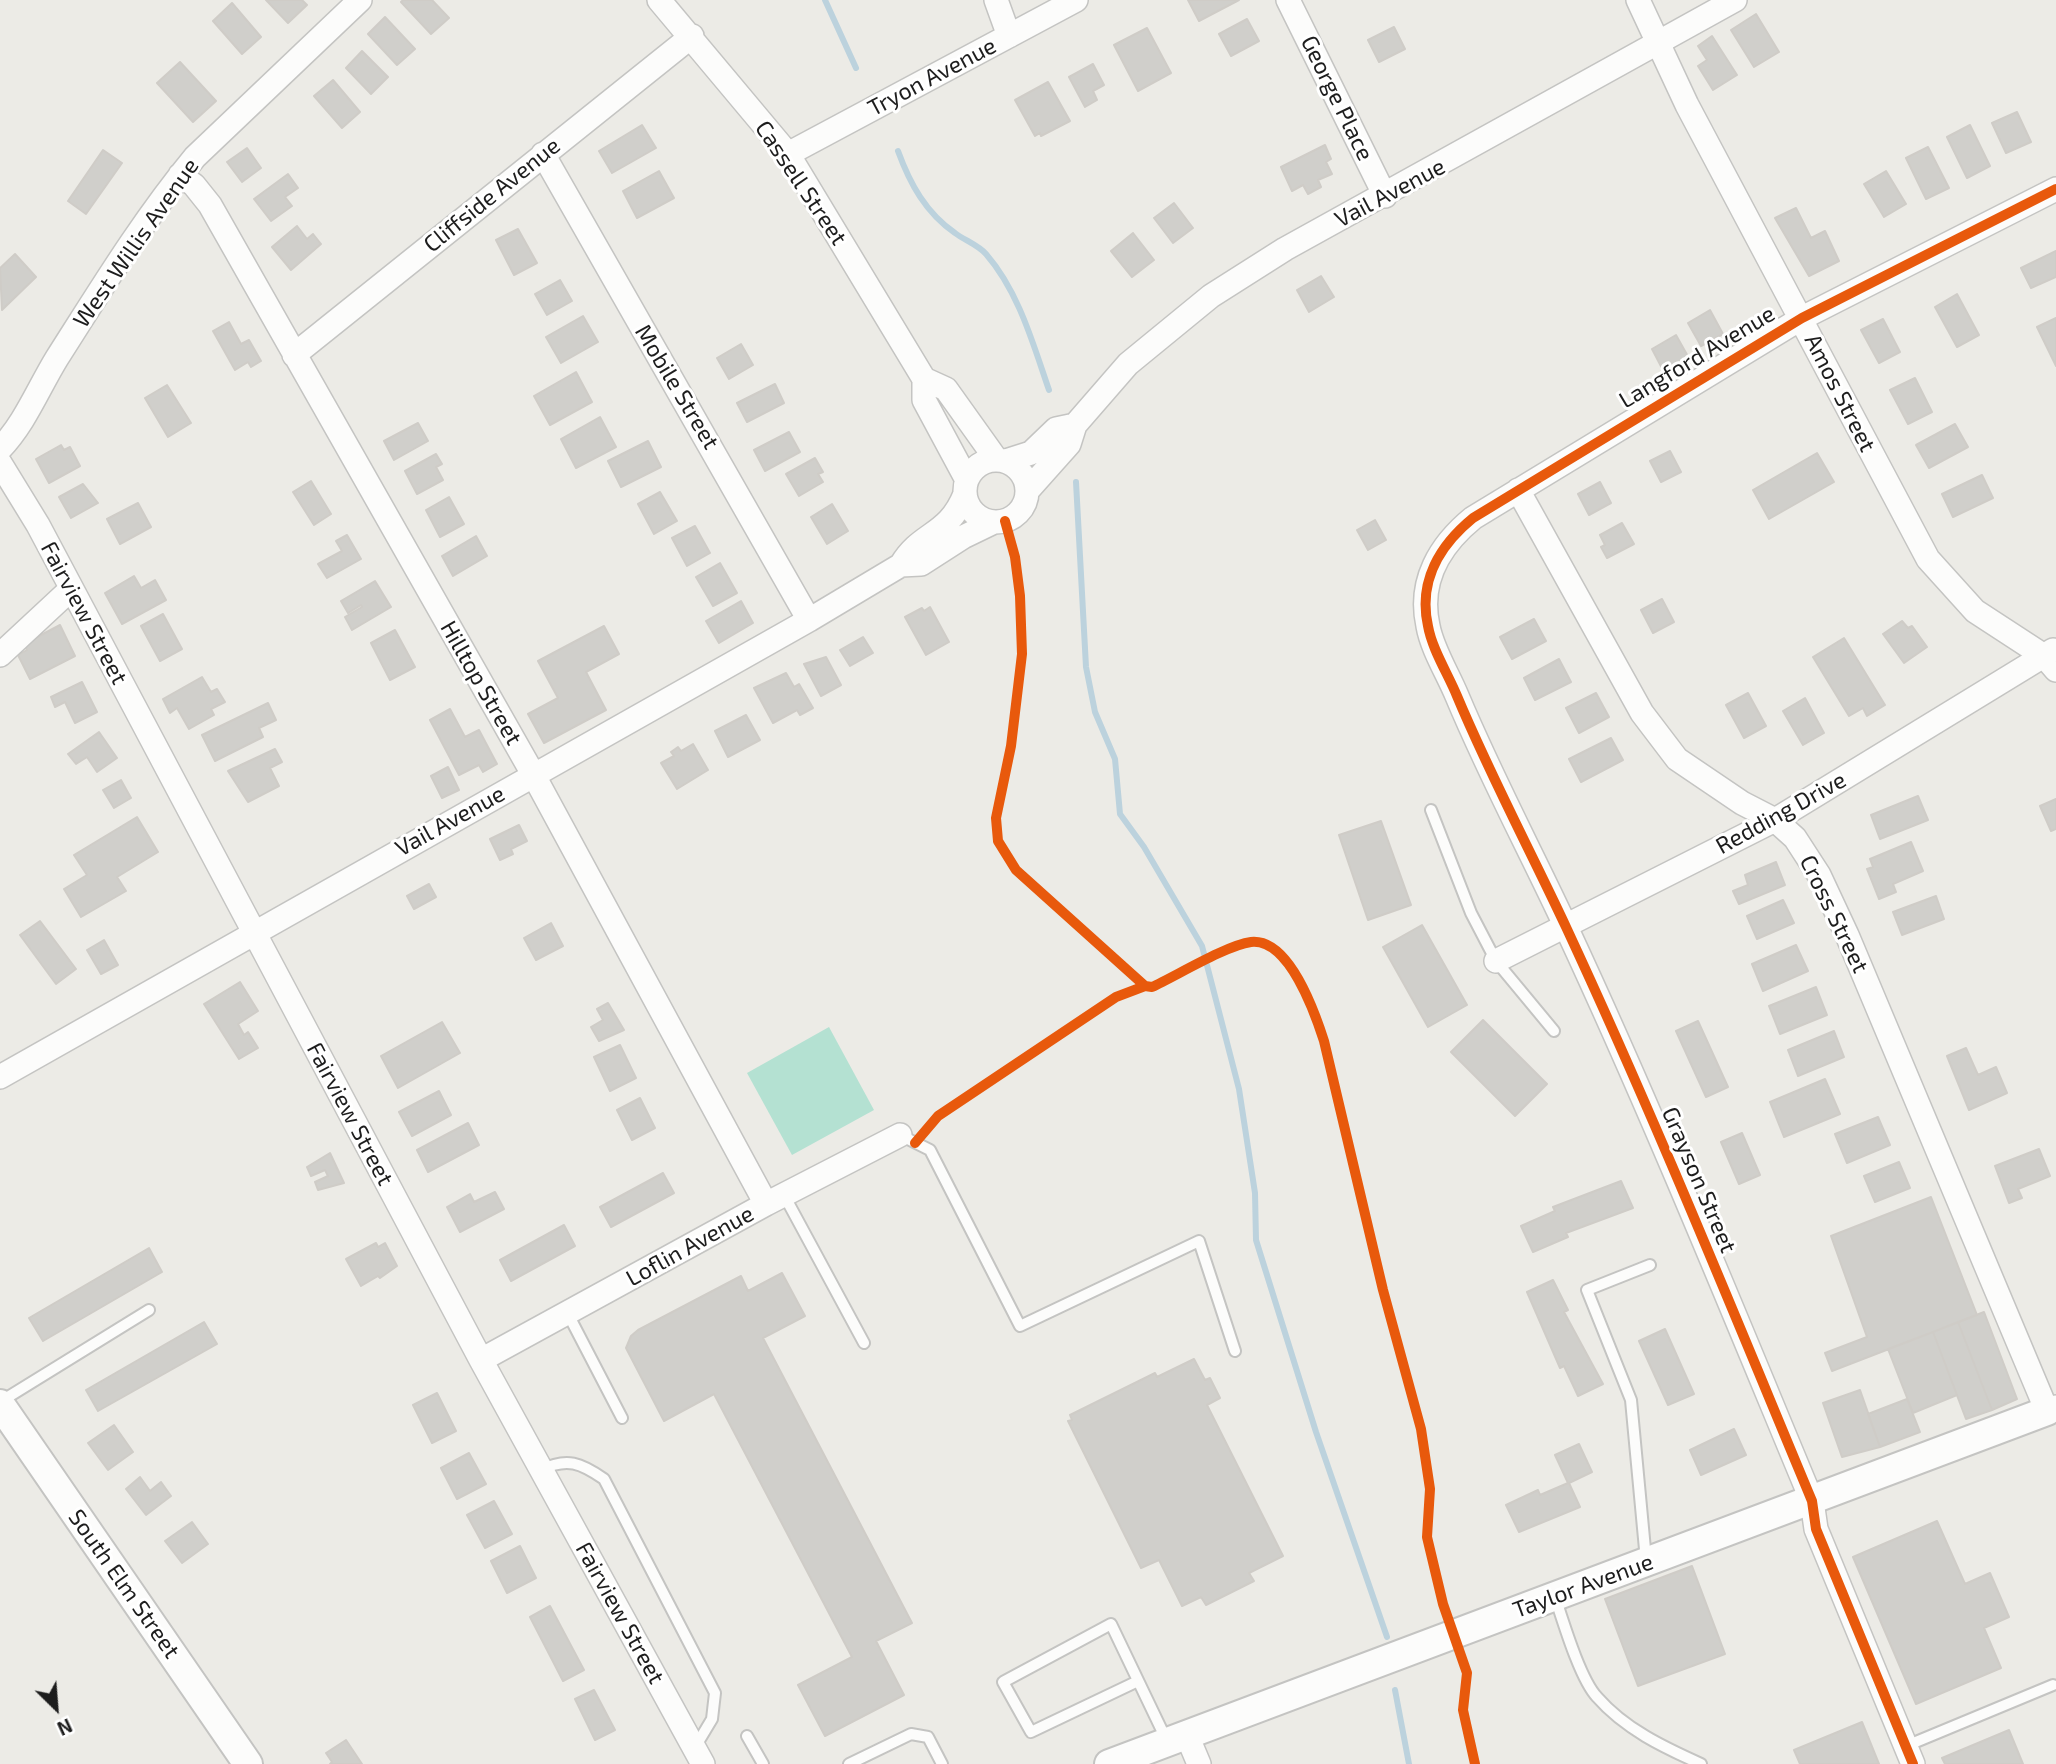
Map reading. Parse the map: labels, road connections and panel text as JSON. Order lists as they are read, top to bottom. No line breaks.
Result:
{"streets":{"street":["Tryon Avenue","George Place","Cassell Street","Vail Avenue","Cliffside Avenue","West Willis Avenue","Langford Avenue","Mobile Street","Amos Street","Fairview Street","Hilltop Street","Redding Drive","Cross Street","Grayson Street","Loflin Avenue","South Elm Street","Taylor Avenue"]},"crossings":[["Tryon Avenue","Cassell Street"],["George Place","Vail Avenue"],["Cassell Street","Vail Avenue"],["Cassell Street","Cliffside Avenue"],["Vail Avenue","Mobile Street"],["Vail Avenue","Amos Street"],["Vail Avenue","Fairview Street"],["Vail Avenue","Hilltop Street"],["Cliffside Avenue","Mobile Street"],["Cliffside Avenue","Hilltop Street"],["West Willis Avenue","Hilltop Street"],["Langford Avenue","Amos Street"],["Langford Avenue","Cross Street"],["Langford Avenue","Grayson Street"],["Amos Street","Redding Drive"],["Fairview Street","Loflin Avenue"],["Hilltop Street","Loflin Avenue"],["Redding Drive","Cross Street"],["Redding Drive","Grayson Street"],["Cross Street","Taylor Avenue"],["Grayson Street","Taylor Avenue"]],"north":"bottom right"}
